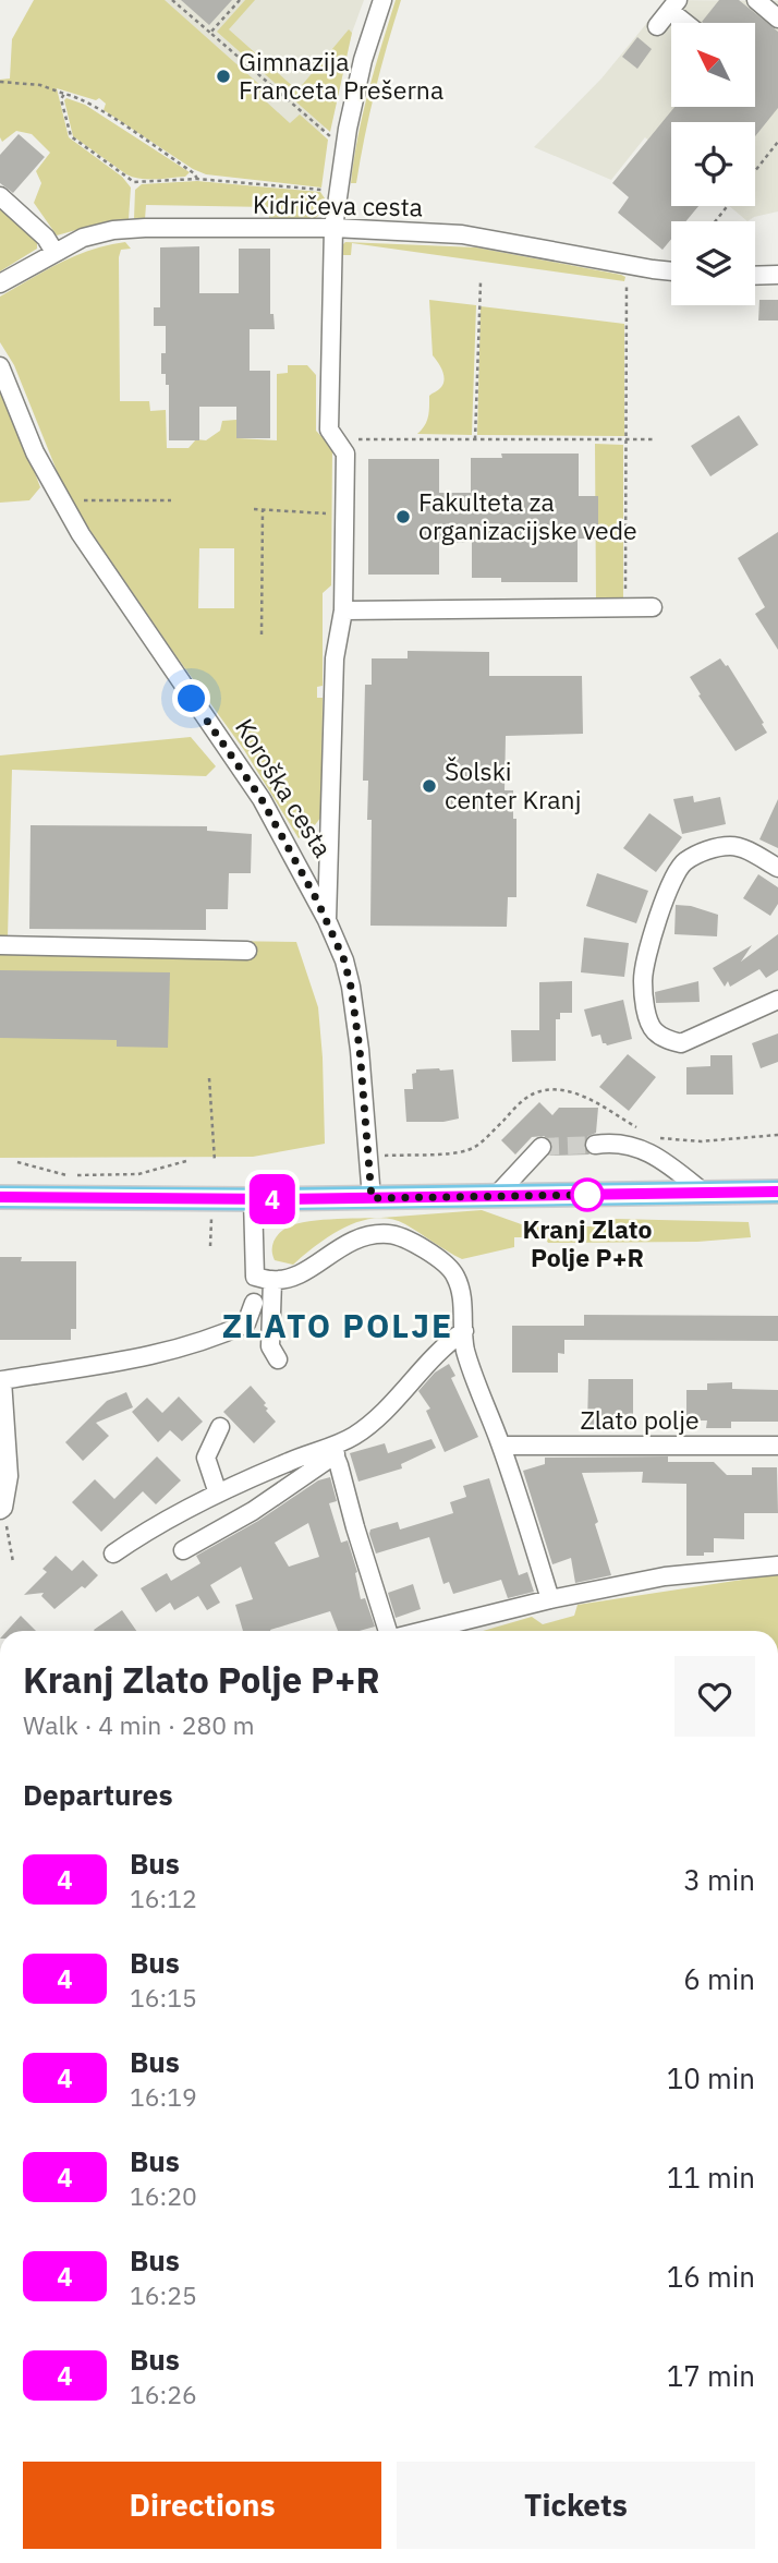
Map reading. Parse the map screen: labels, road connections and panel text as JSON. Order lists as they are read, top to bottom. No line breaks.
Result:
{"streets":{"street":["Kidričeva cesta","Koroška cesta","Zlato polje"]},"districts":["ZLATO POLJE"],"places":["Gimnazija Franceta Prešerna","Fakulteta za organizacijske vede","Šolski center Kranj","Kranj Zlato Polje P+R"],"lines":["bus line 4"],"north":"top left","page":{"on_map":"4","heading":[["Kranj Zlato Polje P+R","Walk · 4 min · 280 m"],"Departures"],"list":[{"mark":"4","name":"Bus","note":"16:12","value":"3 min"},{"mark":"4","name":"Bus","note":"16:15","value":"6 min"},{"mark":"4","name":"Bus","note":"16:19","value":"10 min"},{"mark":"4","name":"Bus","note":"16:20","value":"11 min"},{"mark":"4","name":"Bus","note":"16:25","value":"16 min"},{"mark":"4","name":"Bus","note":"16:26","value":"17 min"}],"buttons":["Directions","Tickets"]}}
